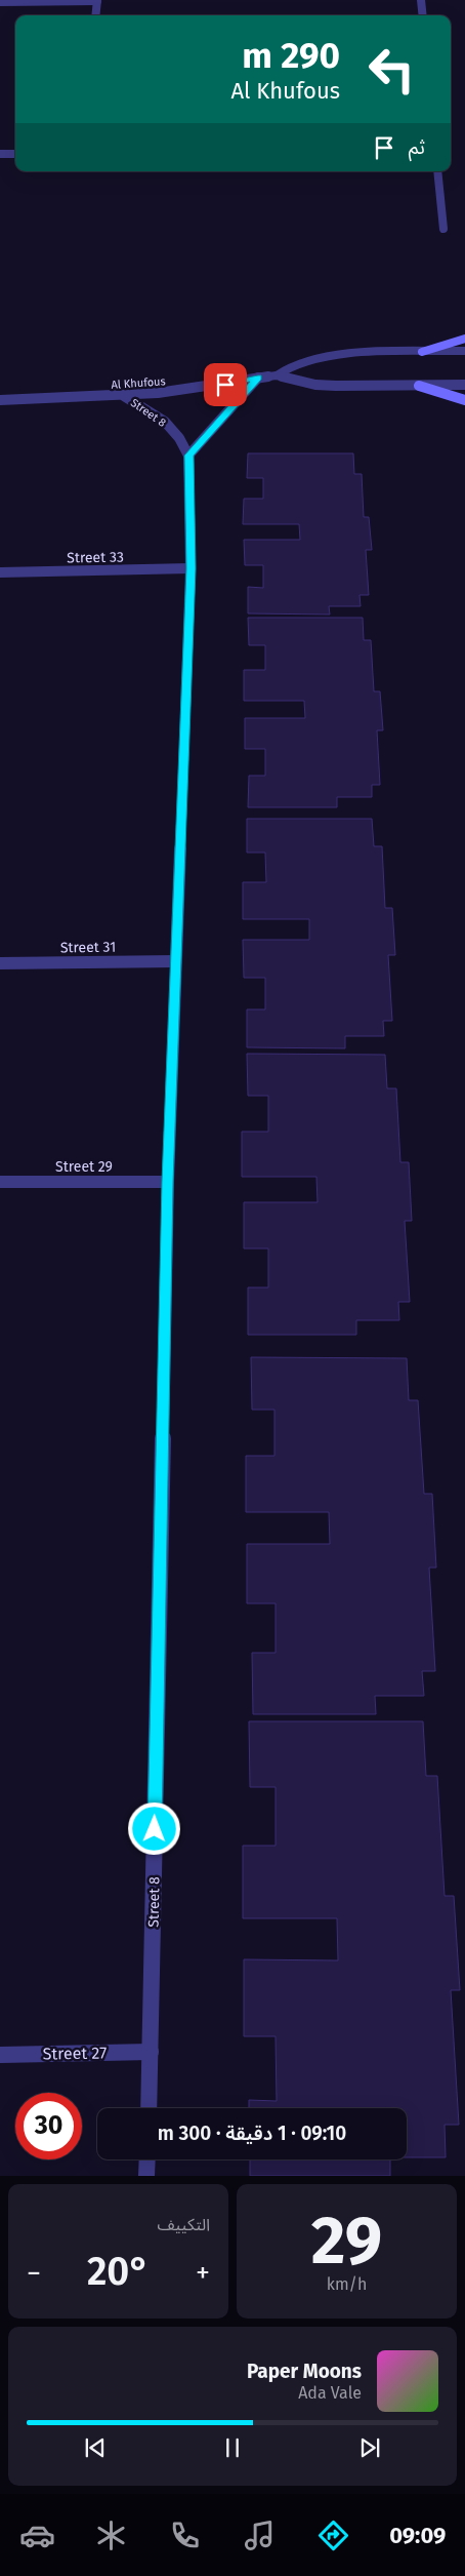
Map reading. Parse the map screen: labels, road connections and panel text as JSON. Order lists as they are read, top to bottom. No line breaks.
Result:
{"streets":{"street":["Al Khufous","Street 8","Street 33","Street 31","Street 29","Street 27"]},"crossings":[["Al Khufous","Street 8"],["Street 8","Street 33"],["Street 8","Street 31"],["Street 8","Street 29"],["Street 8","Street 27"]],"page":{"turn":["290 m","Al Khufous"],"then":"ثم","limit":"30","trip":"09:10 · 1 دقيقة · 300 m","tile":[["29","km/h"],"التكييف"],"heat":["−","20°","+"],"song":["Paper Moons","Ada Vale"],"tabs":"09:09"}}
